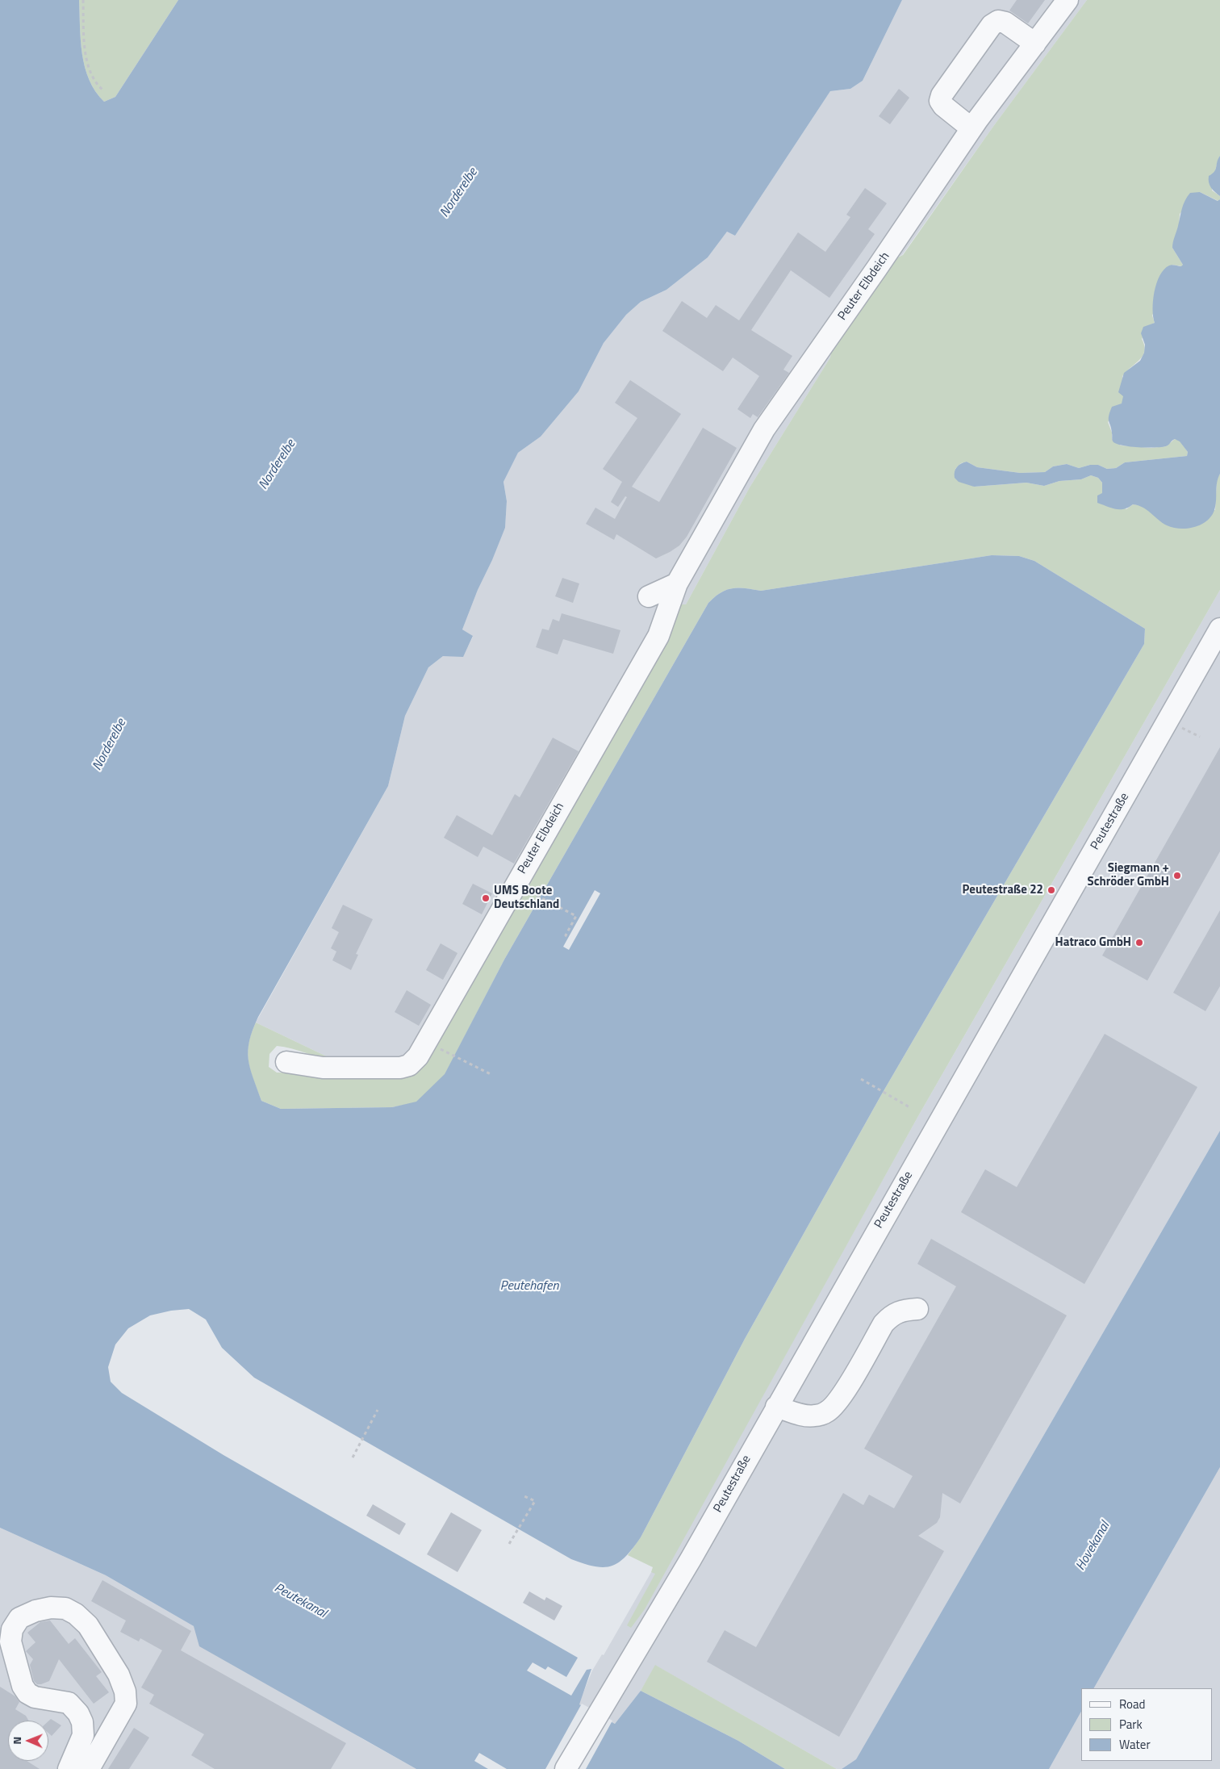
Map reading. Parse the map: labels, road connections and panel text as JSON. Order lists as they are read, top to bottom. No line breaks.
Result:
{"streets":{"street":["Peuter Elbdeich","Peutestraße"]},"water":["Norderelbe","Peutehafen","Hovekanal","Peutekanal"],"places":["Siegmann + Schröder GmbH","Peutestraße 22","UMS Boote Deutschland","Hatraco GmbH"],"legend":["Road","Park","Water"],"north":"left"}
